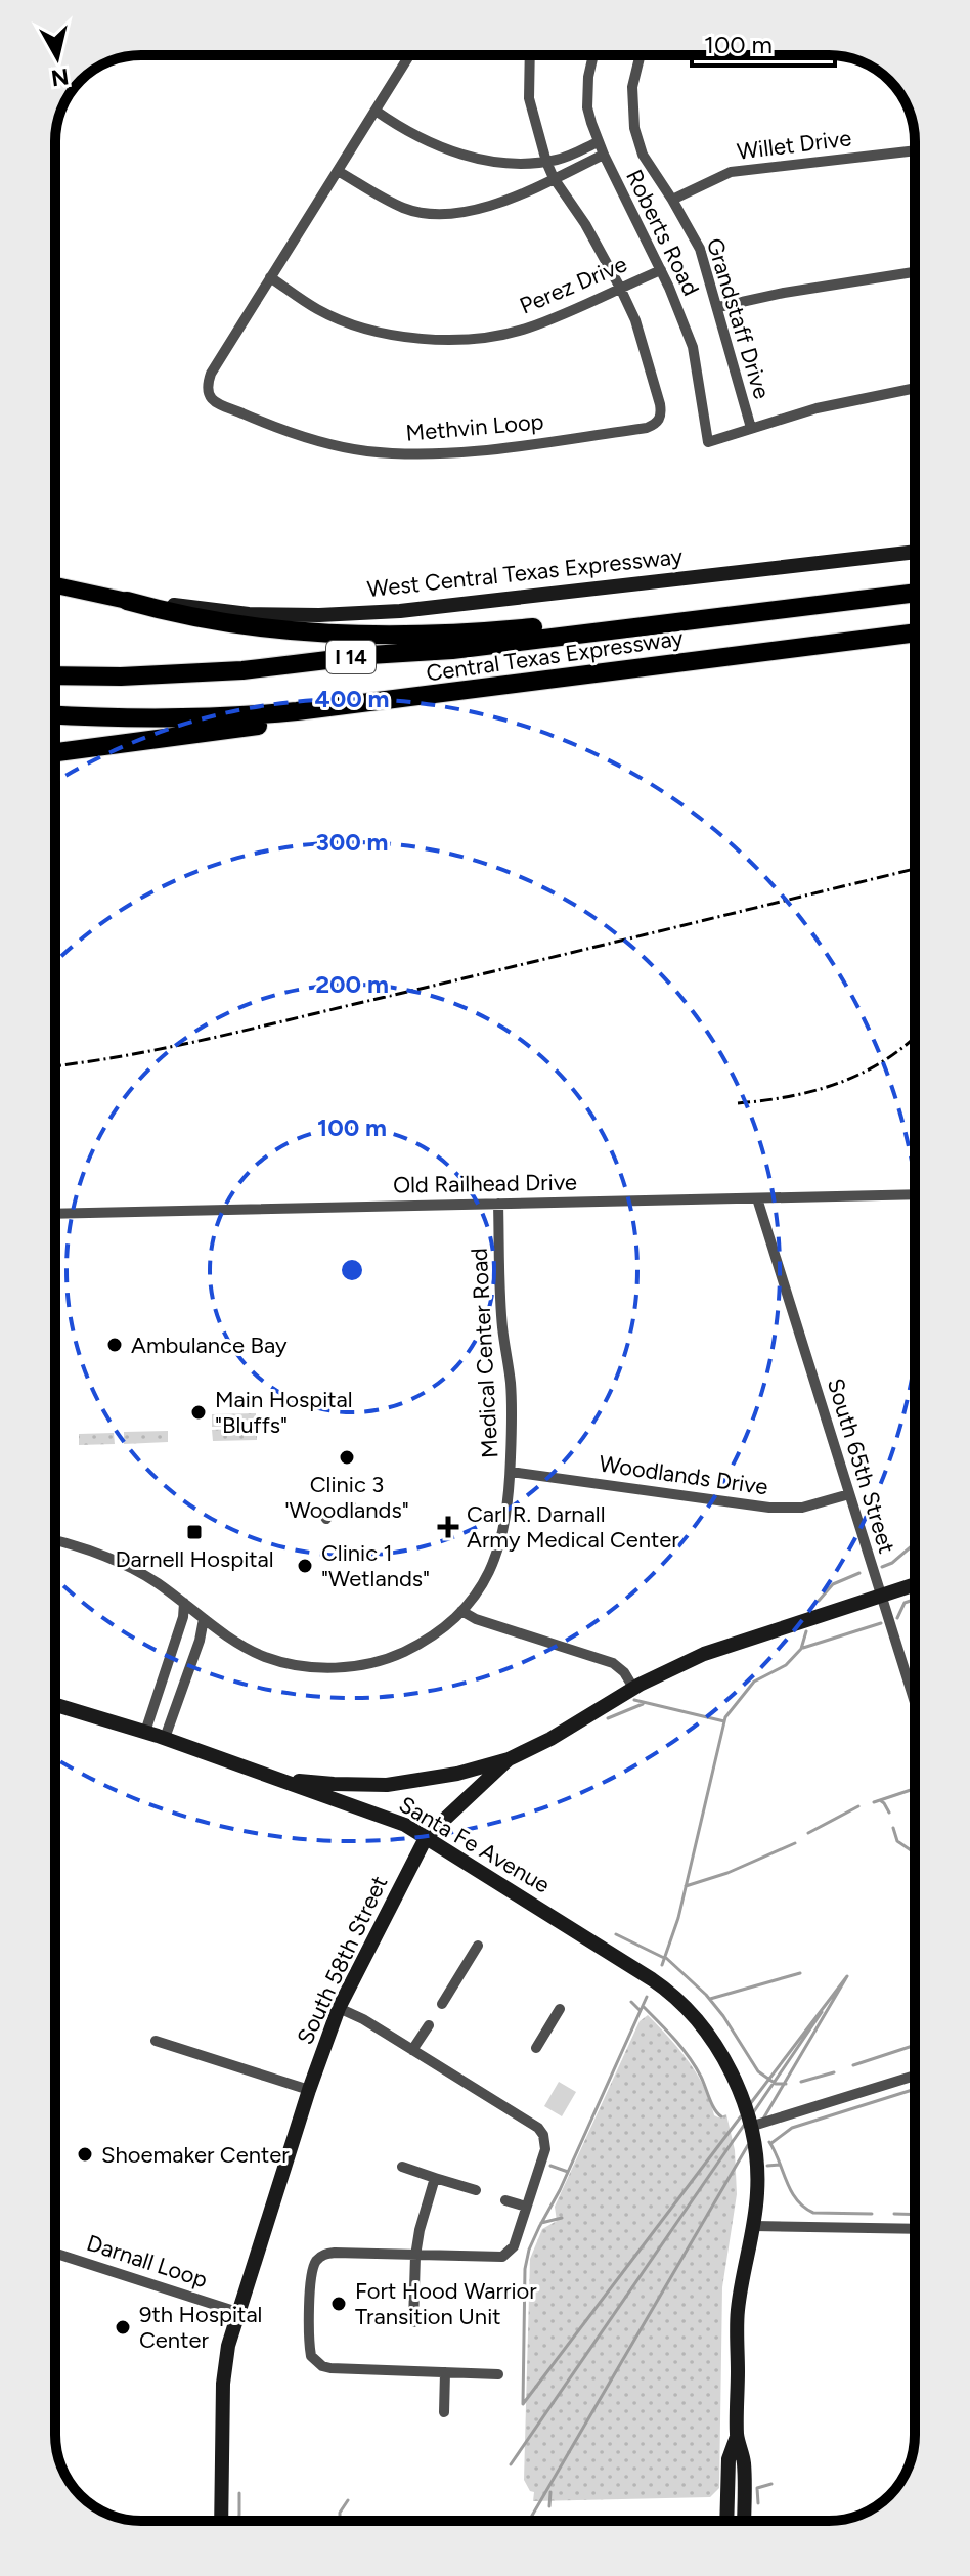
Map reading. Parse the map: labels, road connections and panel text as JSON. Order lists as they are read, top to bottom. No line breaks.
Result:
{"streets":{"highway":["Central Texas Expressway","I 14"],"street":["Willet Drive","Roberts Road","Perez Drive","Grandstaff Drive","Methvin Loop","West Central Texas Expressway","Old Railhead Drive","Medical Center Road","South 65th Street","Woodlands Drive","Santa Fe Avenue","South 58th Street","Darnall Loop"]},"crossings":[["Willet Drive","Grandstaff Drive"],["Roberts Road","Perez Drive"],["Roberts Road","Grandstaff Drive"],["Perez Drive","Methvin Loop"],["Old Railhead Drive","Medical Center Road"],["Old Railhead Drive","South 65th Street"],["Medical Center Road","Woodlands Drive"],["South 65th Street","Woodlands Drive"],["Santa Fe Avenue","South 58th Street"],["South 58th Street","Darnall Loop"]],"places":{"other":["Ambulance Bay","Main Hospital \"Bluffs\"","Clinic 3 'Woodlands\"","Clinic 1 \"Wetlands\"","Shoemaker Center","Fort Hood Warrior Transition Unit","9th Hospital Center"],"health":["Carl R. Darnall Army Medical Center"],"transit":["Darnell Hospital"]},"scale_bar":"100 m","north":"bottom","rings":["400 m","300 m","200 m","100 m"]}
